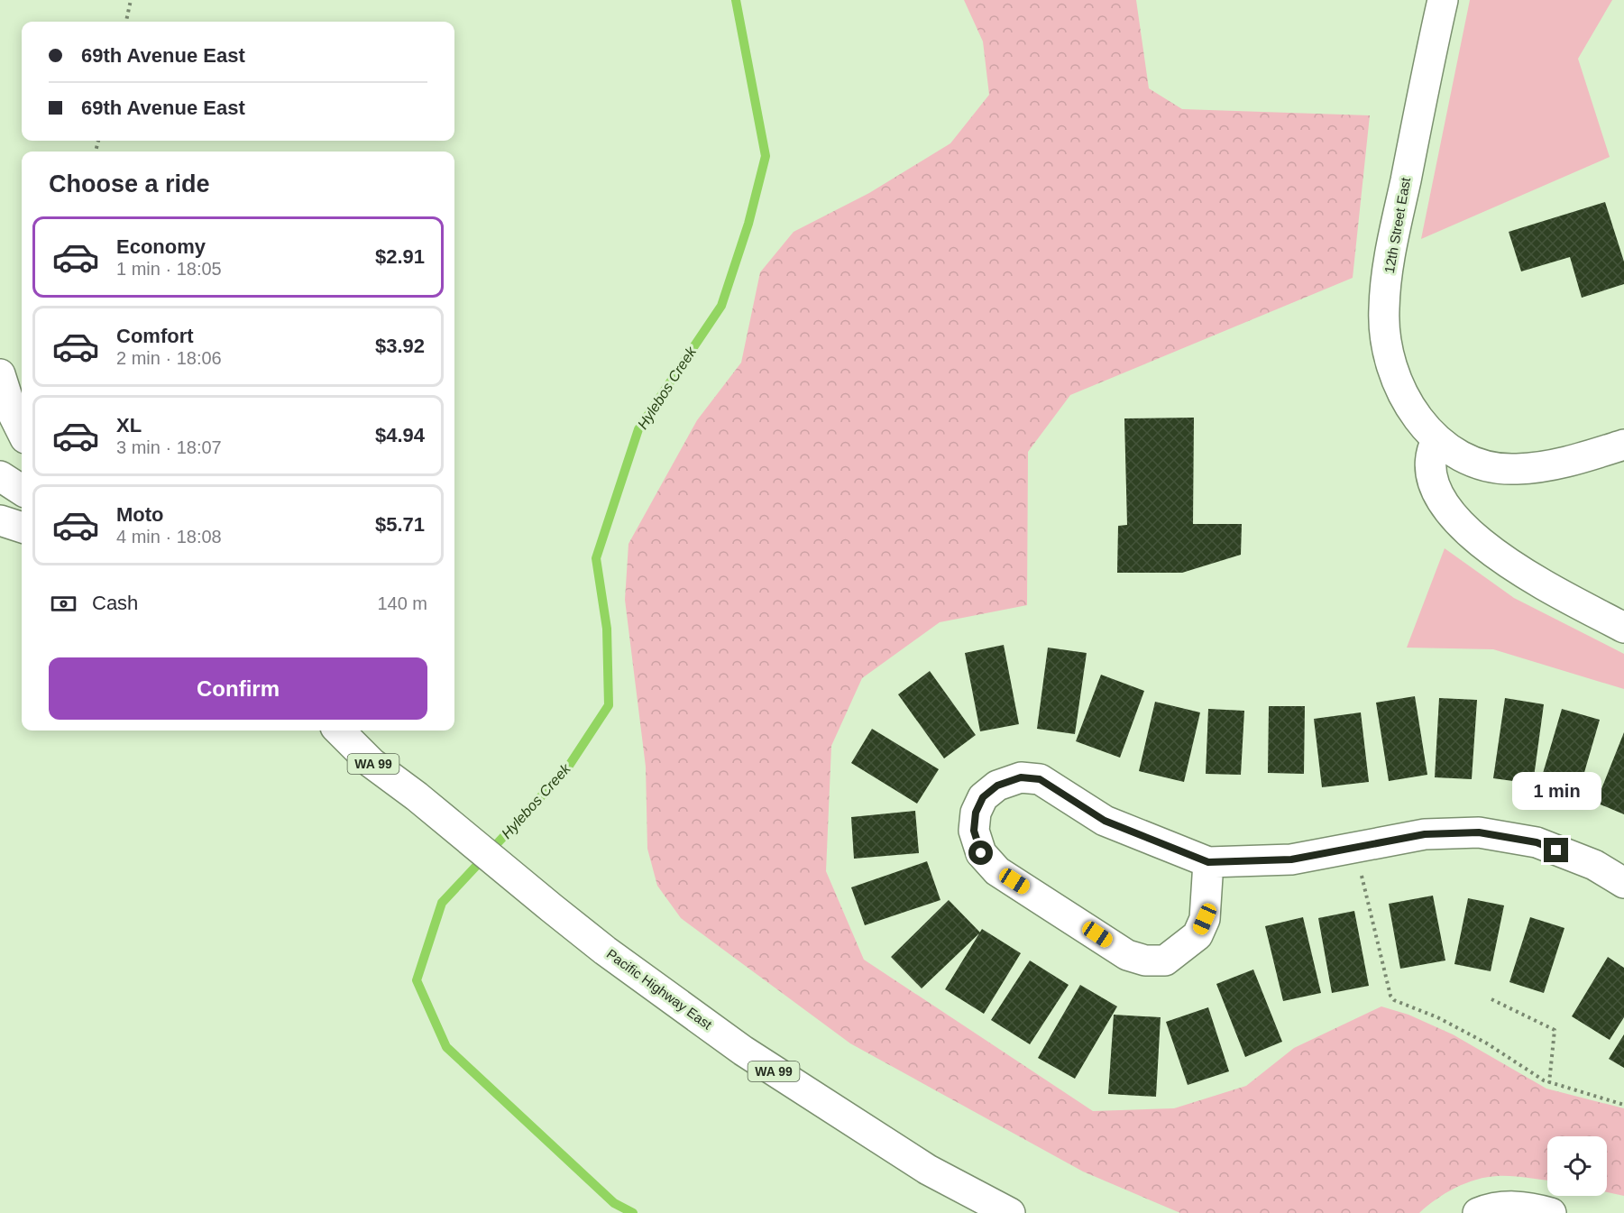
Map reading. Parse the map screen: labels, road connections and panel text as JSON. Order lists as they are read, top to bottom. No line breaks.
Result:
{"streets":{"street":["12th Street East","WA 99","Pacific Highway East"]},"water":["Hylebos Creek"],"page":{"banner":["69th Avenue East","69th Avenue East"],"heading":"Choose a ride","list":[{"name":"Economy","note":"1 min · 18:05","value":"$2.91"},{"name":"Comfort","note":"2 min · 18:06","value":"$3.92"},{"name":"XL","note":"3 min · 18:07","value":"$4.94"},{"name":"Moto","note":"4 min · 18:08","value":"$5.71"}],"pay":["Cash","140 m"],"buttons":"Confirm","bubble":"1 min"}}
